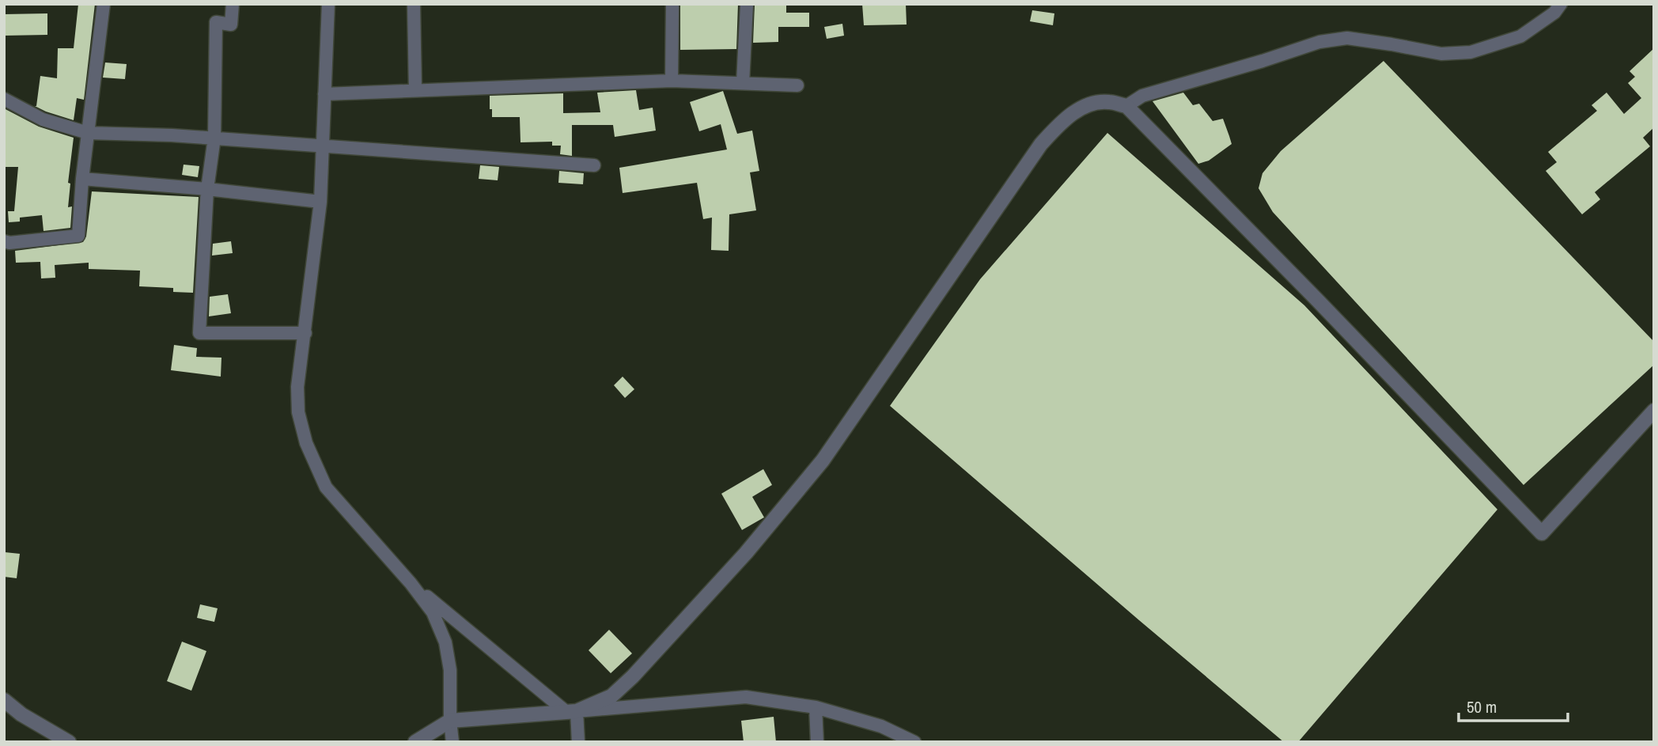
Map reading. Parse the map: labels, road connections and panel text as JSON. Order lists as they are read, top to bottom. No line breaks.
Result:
{"scale_bar":"50 m"}
